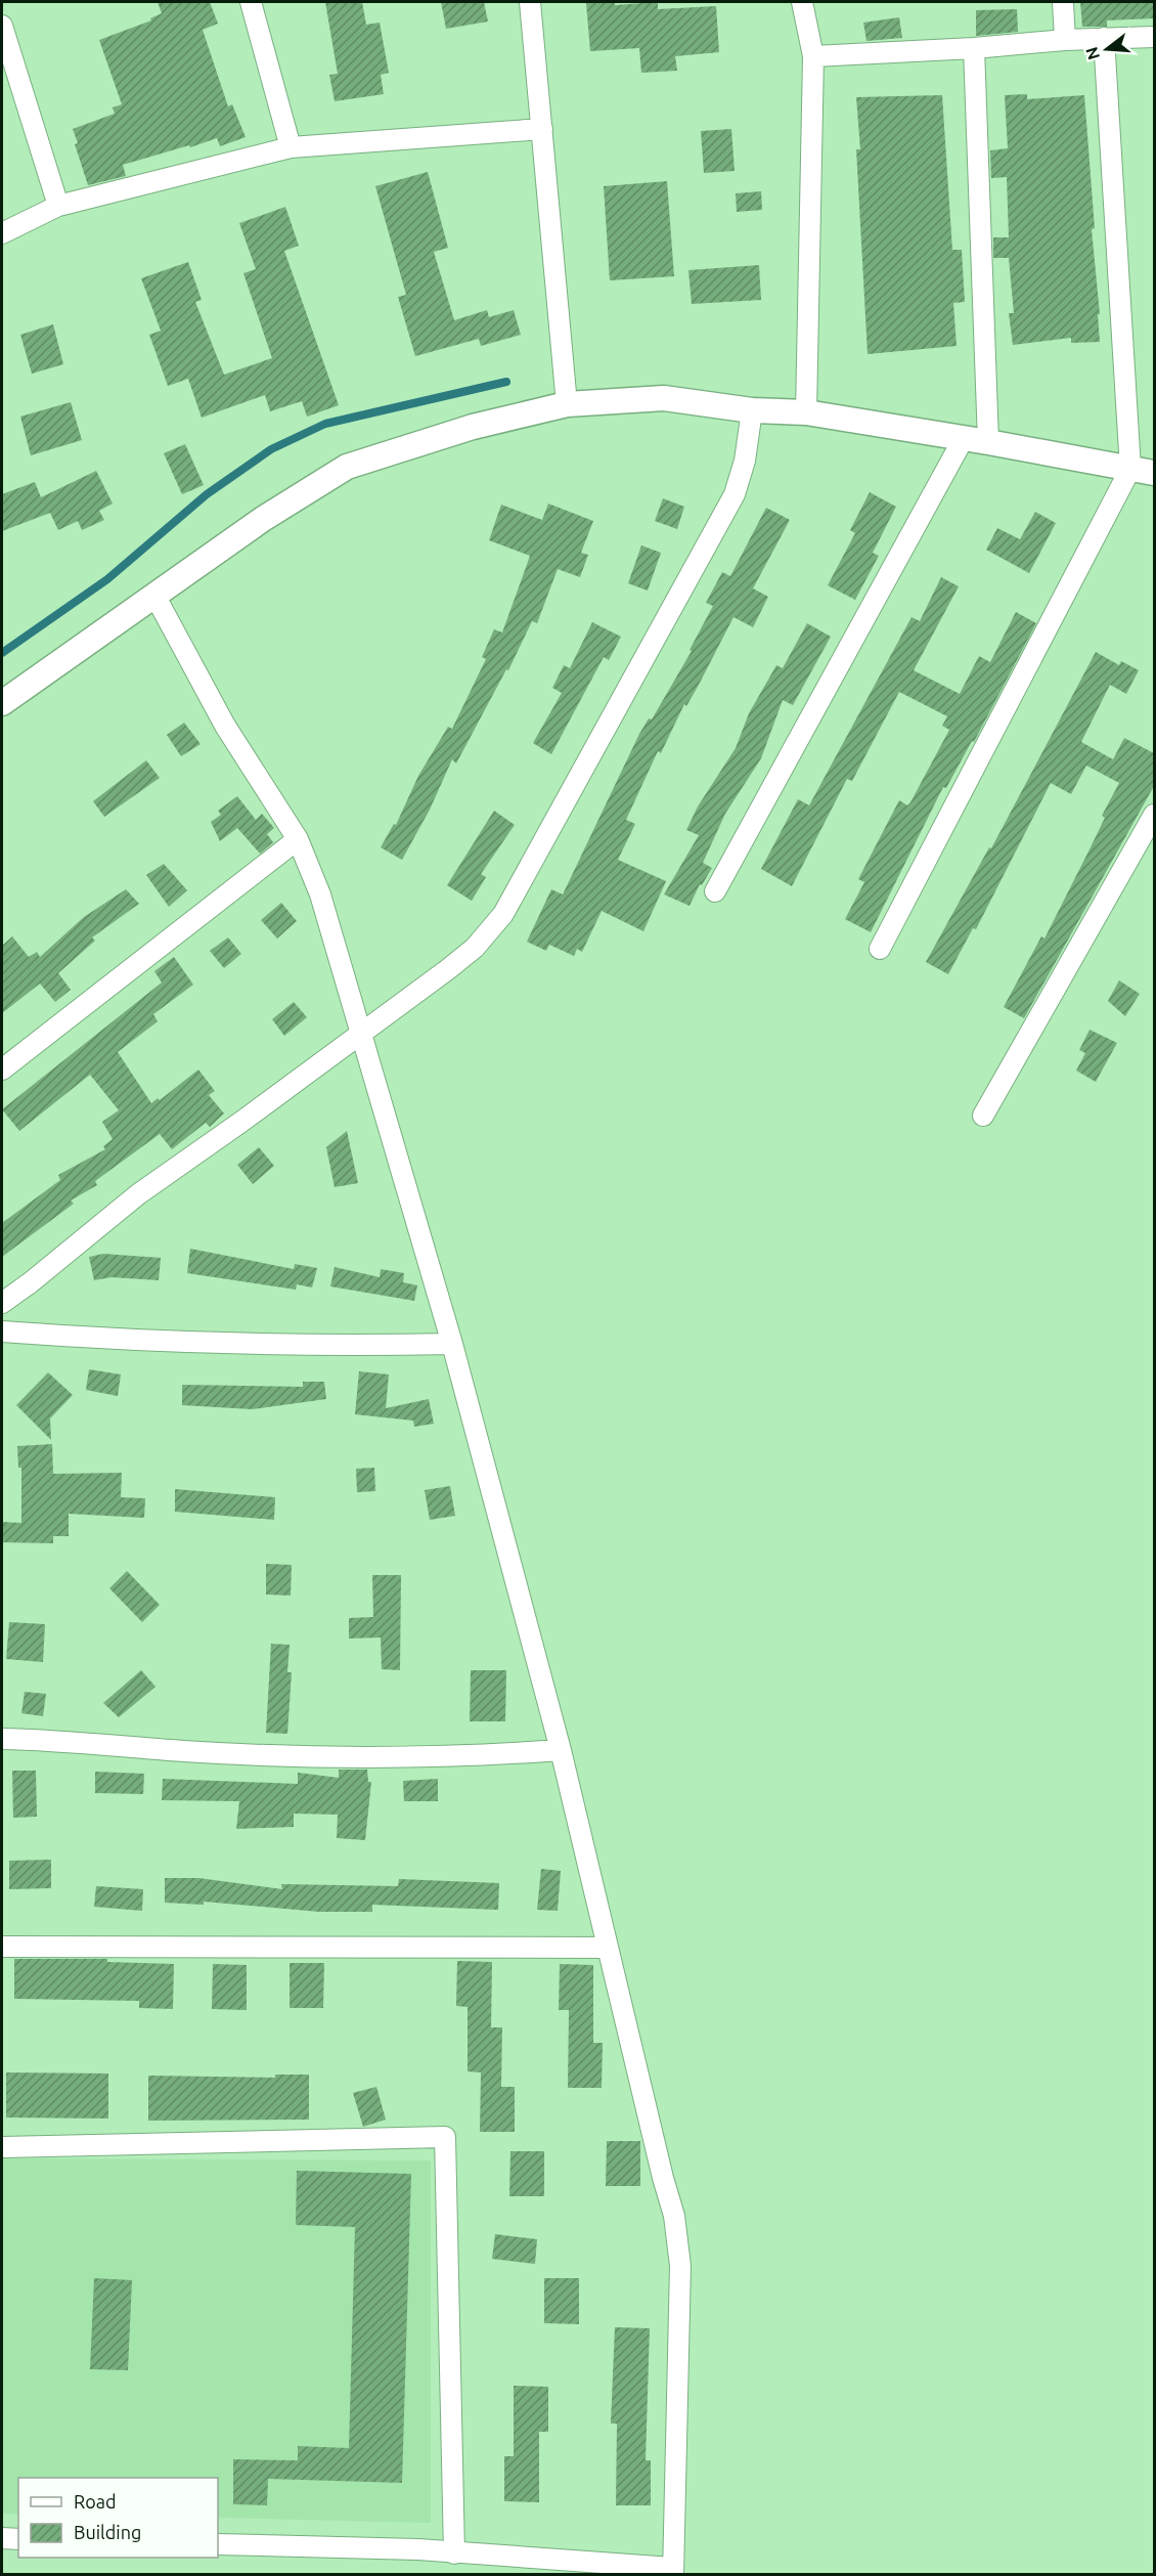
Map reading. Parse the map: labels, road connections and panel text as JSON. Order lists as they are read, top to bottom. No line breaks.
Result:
{"legend":["Road","Building"],"north":"left"}
